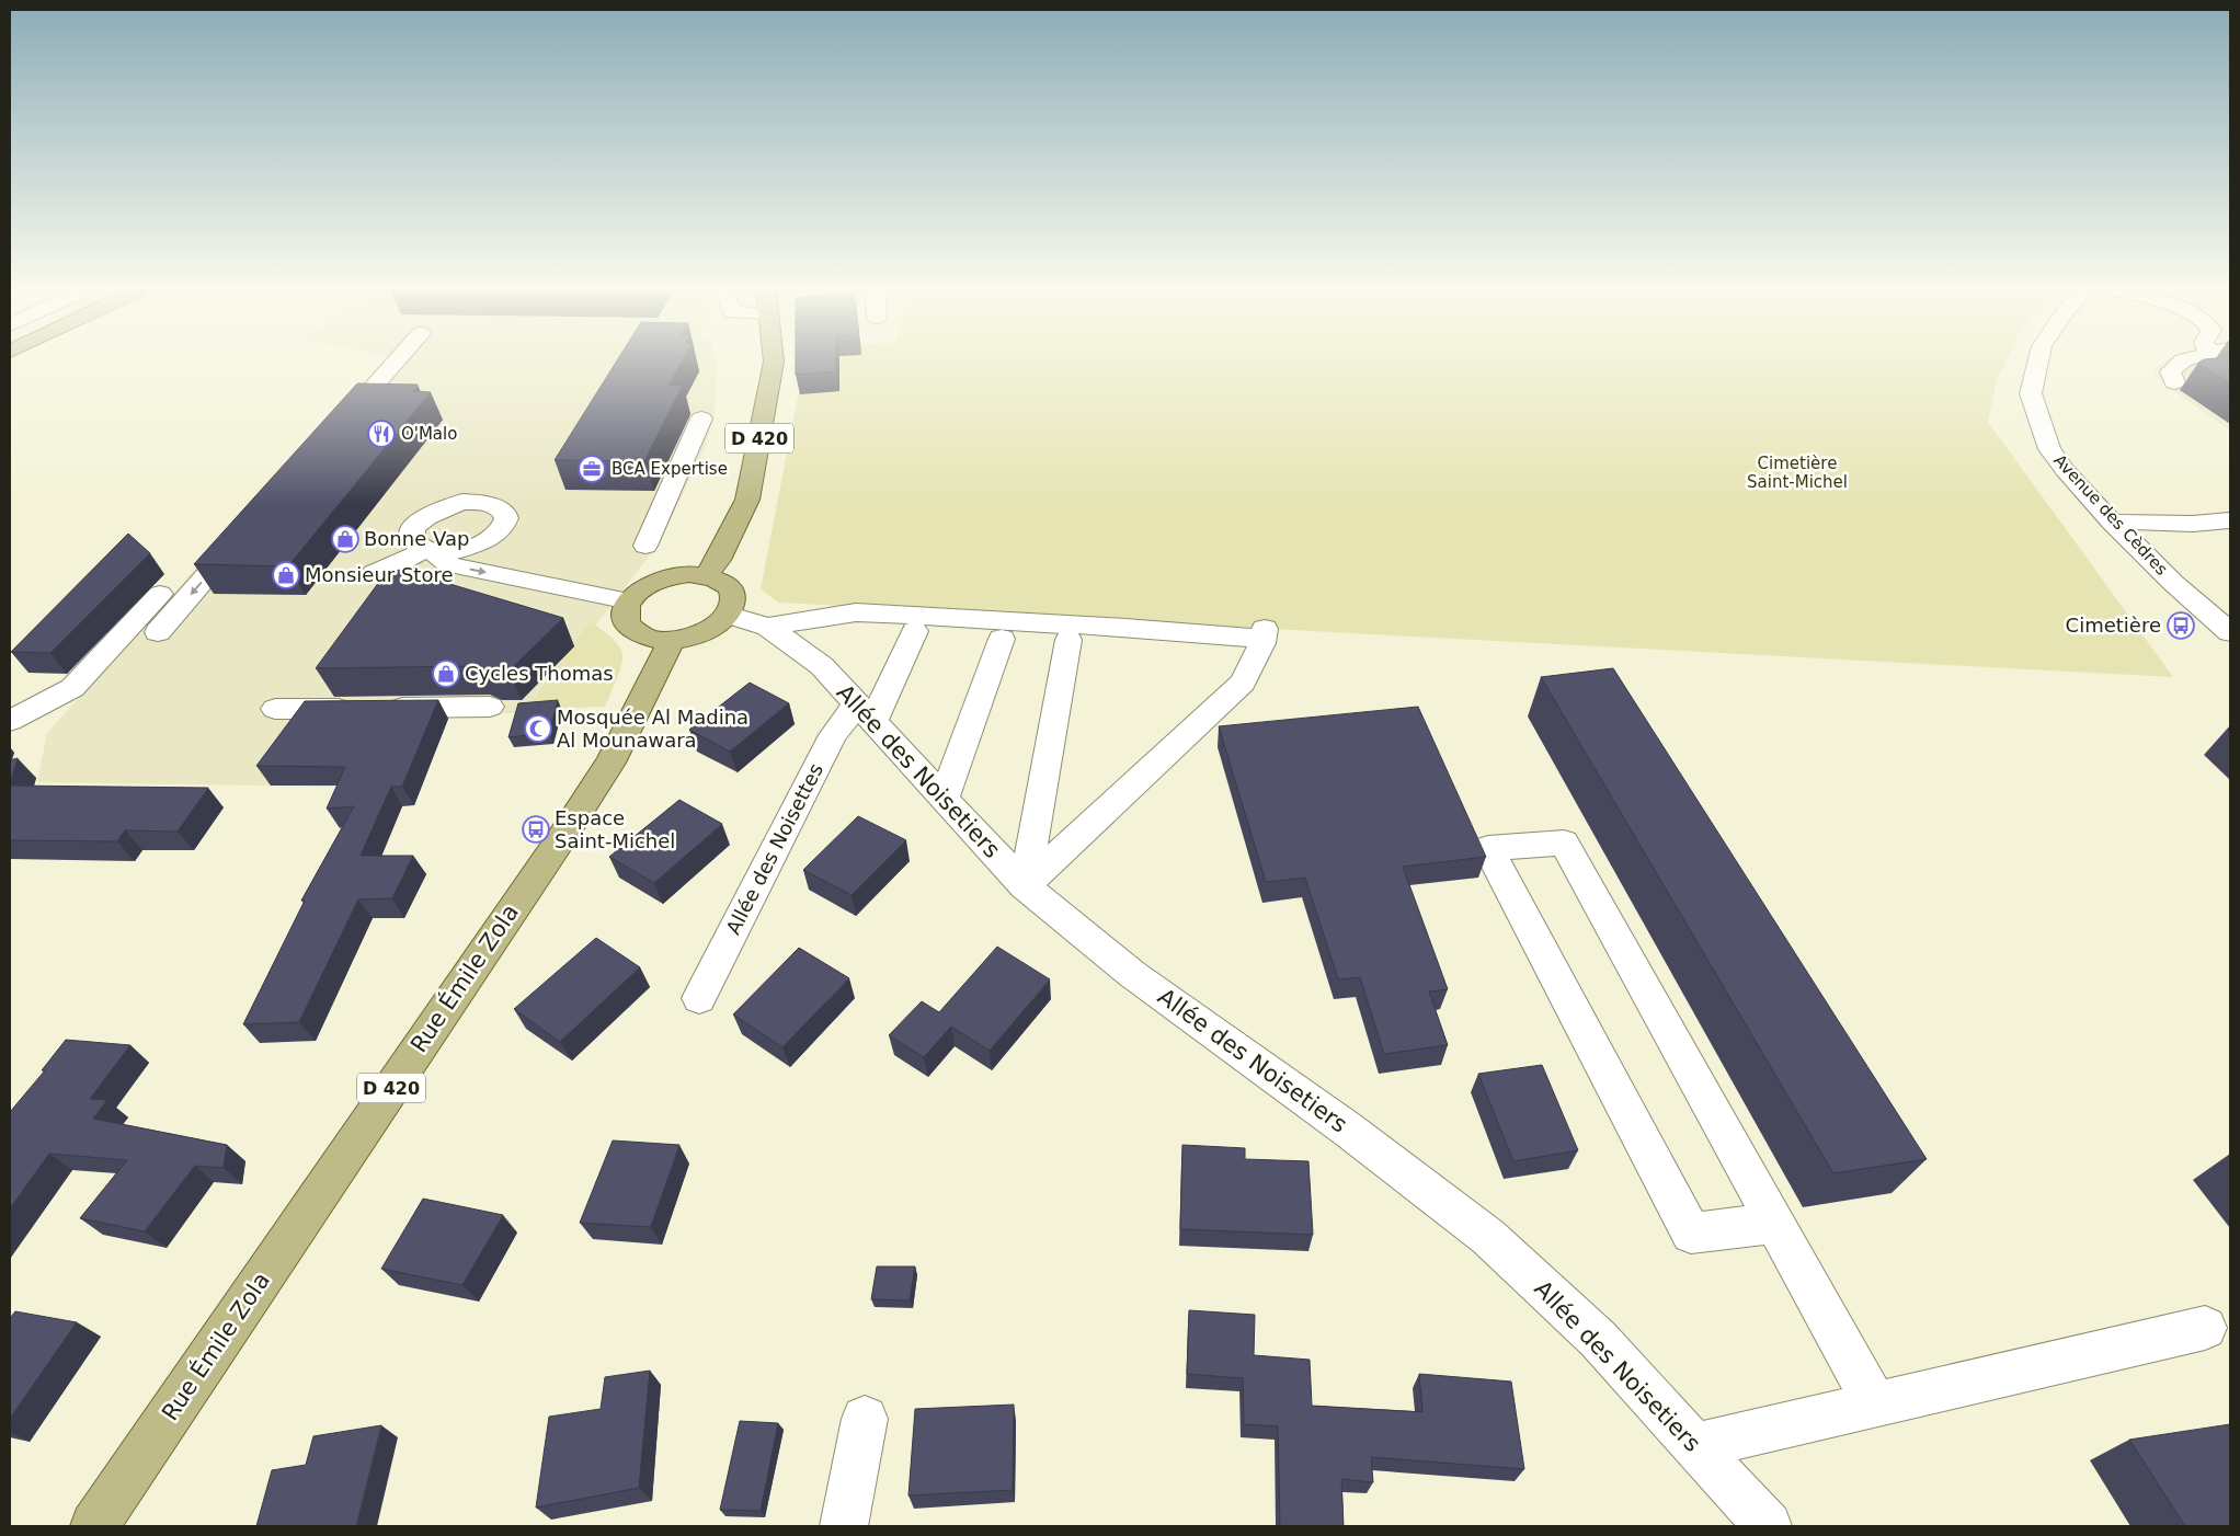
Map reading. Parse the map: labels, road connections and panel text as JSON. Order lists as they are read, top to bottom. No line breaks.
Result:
{"streets":{"main road":["D 420","Rue Émile Zola"],"street":["Avenue des Cèdres","Allée des Noisetiers","Allée des Noisettes"]},"crossings":[["D 420","Allée des Noisetiers"],["D 420","Rue Émile Zola"],["Allée des Noisetiers","Allée des Noisettes"],["Allée des Noisetiers","Rue Émile Zola"]],"parks":["Cimetière Saint-Michel"],"places":{"restaurant":["O'Malo"],"office":["BCA Expertise"],"shop":["Bonne Vap","Monsieur Store","Cycles Thomas"],"bus stop":["Cimetière","Espace Saint-Michel"],"mosque":["Mosquée Al Madina Al Mounawara"]}}
